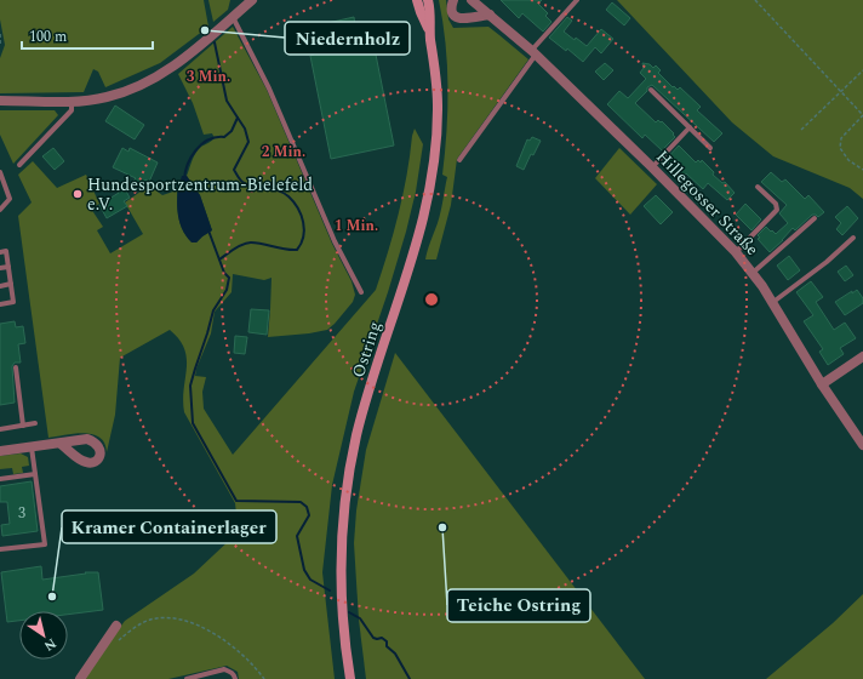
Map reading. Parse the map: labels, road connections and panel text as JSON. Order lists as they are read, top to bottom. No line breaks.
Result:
{"streets":{"main road":["Ostring"],"street":["Hillegosser Straße"]},"places":["Niedernholz","Hundesportzentrum-Bielefeld e.V.","Teiche Ostring","Kramer Containerlager"],"house_numbers":["3"],"scale_bar":"100 m","north":"bottom right","rings":["3 Min.","2 Min.","1 Min."]}
